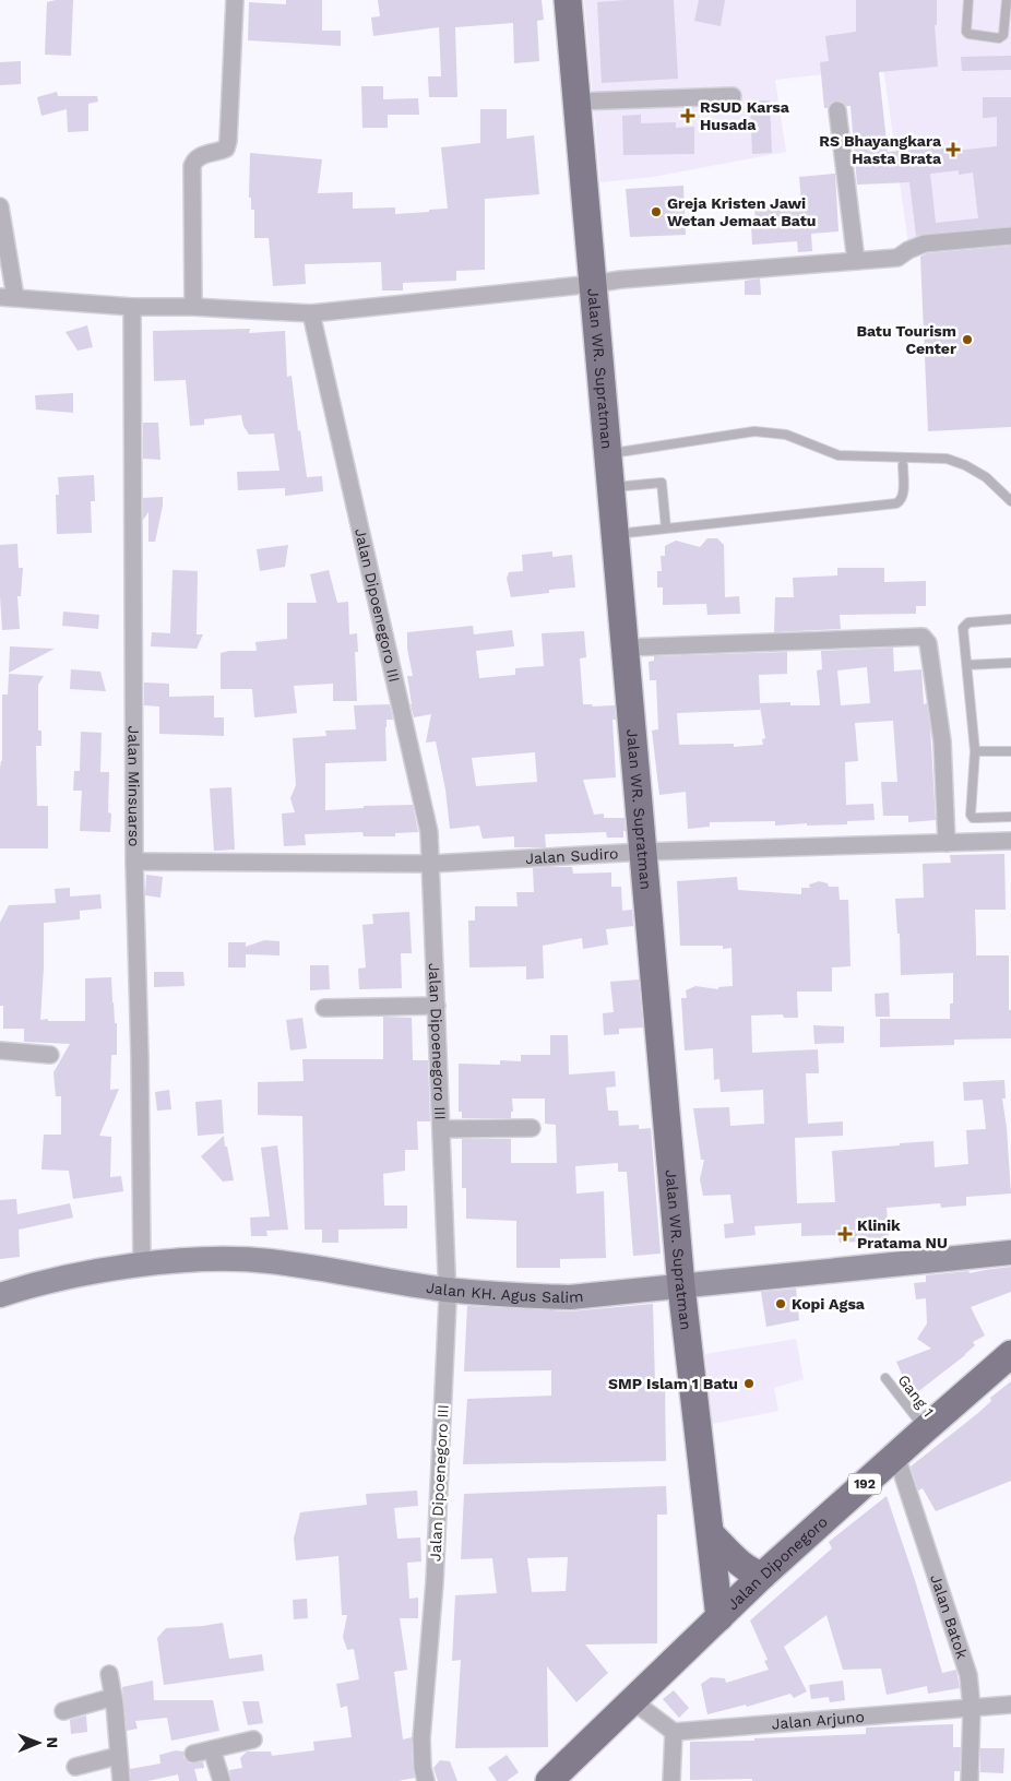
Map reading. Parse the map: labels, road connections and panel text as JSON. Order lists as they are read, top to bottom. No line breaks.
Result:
{"streets":{"main road":["Jalan WR. Supratman","192","Jalan Diponegoro"],"street":["Jalan Dipoenegoro III","Jalan Minsuarso","Jalan Sudiro","Jalan KH. Agus Salim","Jalan Batok","Jalan Arjuno"],"lane":["Gang 1"]},"crossings":[["Jalan WR. Supratman","Jalan Sudiro"],["Jalan WR. Supratman","Jalan KH. Agus Salim"],["Jalan WR. Supratman","Jalan Diponegoro"],["Jalan Dipoenegoro III","Jalan Sudiro"],["Jalan Dipoenegoro III","Jalan KH. Agus Salim"],["Jalan Minsuarso","Jalan Sudiro"],["Jalan Minsuarso","Jalan KH. Agus Salim"],["Gang 1","Jalan Diponegoro"],["Jalan Diponegoro","Jalan Batok"],["Jalan Batok","Jalan Arjuno"]],"places":{"health":["RSUD Karsa Husada","RS Bhayangkara Hasta Brata","Klinik Pratama NU"],"other":["Greja Kristen Jawi Wetan Jemaat Batu","Batu Tourism Center","Kopi Agsa","SMP Islam 1 Batu"]},"north":"right"}
